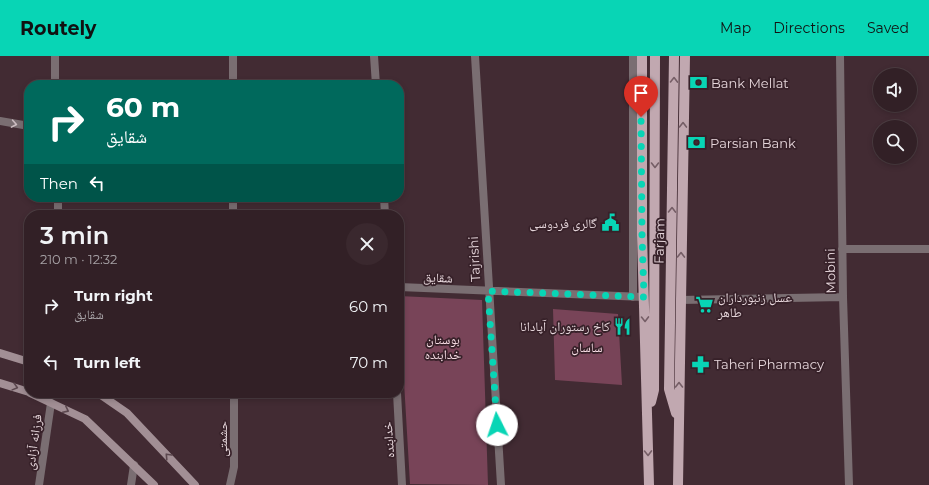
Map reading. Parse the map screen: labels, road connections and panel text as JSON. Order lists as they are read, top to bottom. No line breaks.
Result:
{"streets":{"main road":["Farjam"],"street":["Tajrishi","Mobini","شقایق","حشمتی","خدابنده","فرزانه آزادی"]},"crossings":[["Tajrishi","شقایق"]],"parks":["بوستان خدابنده","ساسان"],"places":{"bank":["Bank Mellat","Parsian Bank"],"public building":["گالری فردوسی"],"supermarket":["عسل زنبورداران طاهر"],"restaurant":["کاخ رستوران آپادانا"],"pharmacy":["Taheri Pharmacy"]},"page":{"header":"Routely","nav":["Map","Directions","Saved"],"turn":["60 m","شقایق"],"then":"Then","heading":["3 min","210 m · 12:32"],"list":[{"name":"Turn right","note":"شقایق","value":"60 m"},{"name":"Turn left","value":"70 m"}]}}
